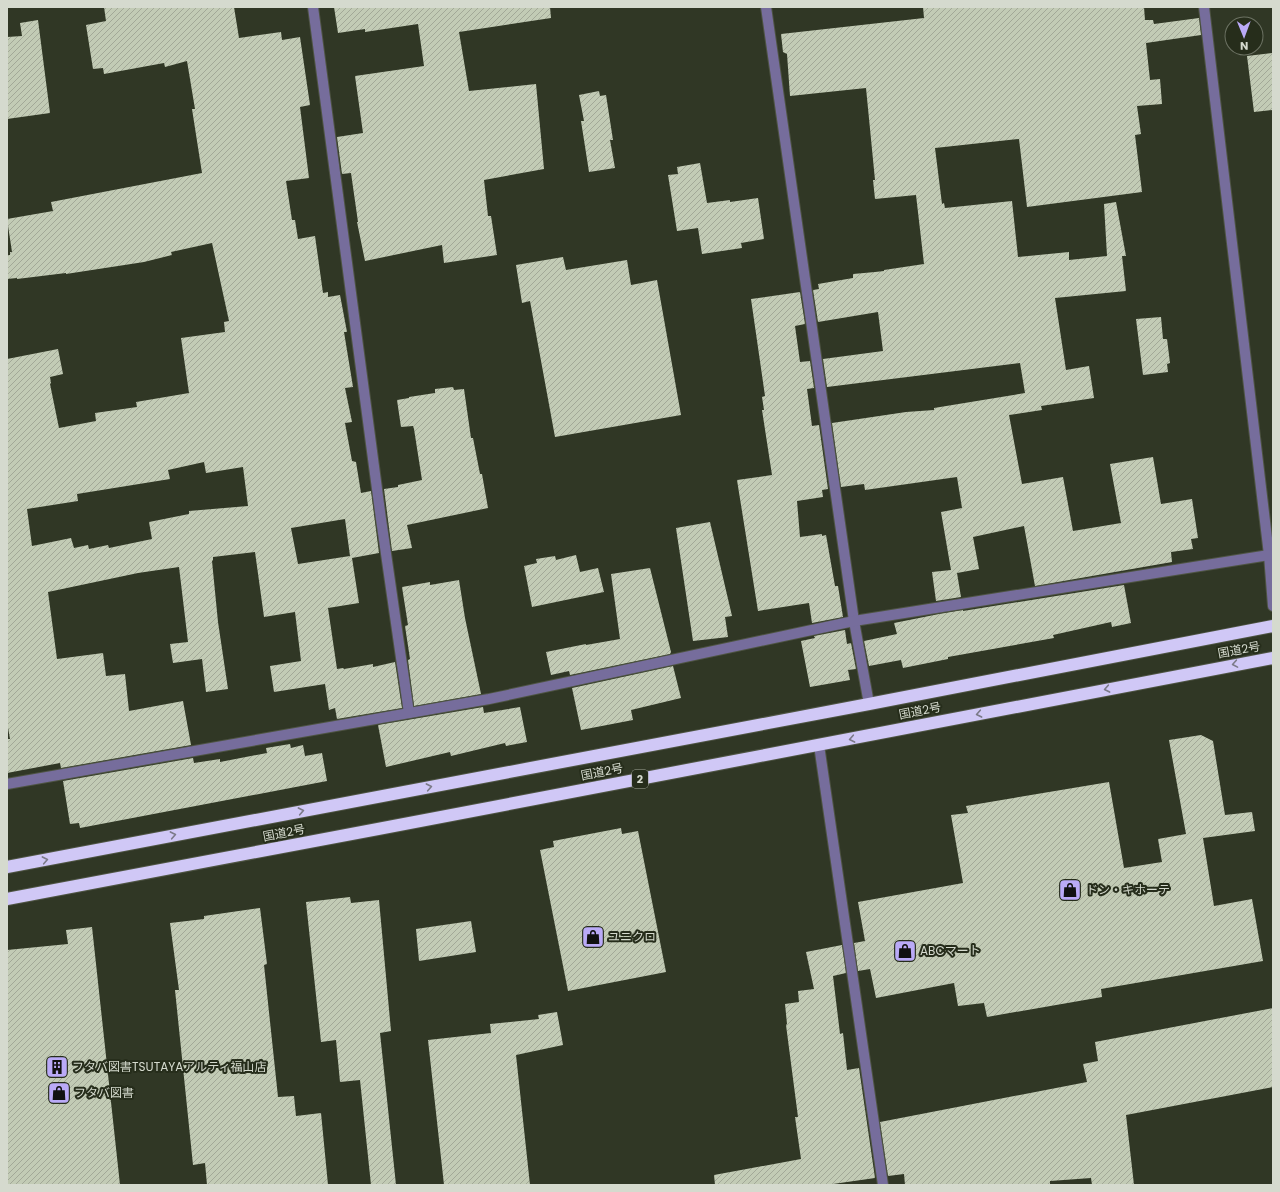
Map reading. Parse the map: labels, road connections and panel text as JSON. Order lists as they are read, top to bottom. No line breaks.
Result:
{"streets":{"highway":["国道2号","2"]},"places":{"shop":["ドン・キホーテ","ユニクロ","ABCマート","フタバ図書"],"building":["フタバ図書TSUTAYAアルティ福山店"]},"north":"bottom"}
